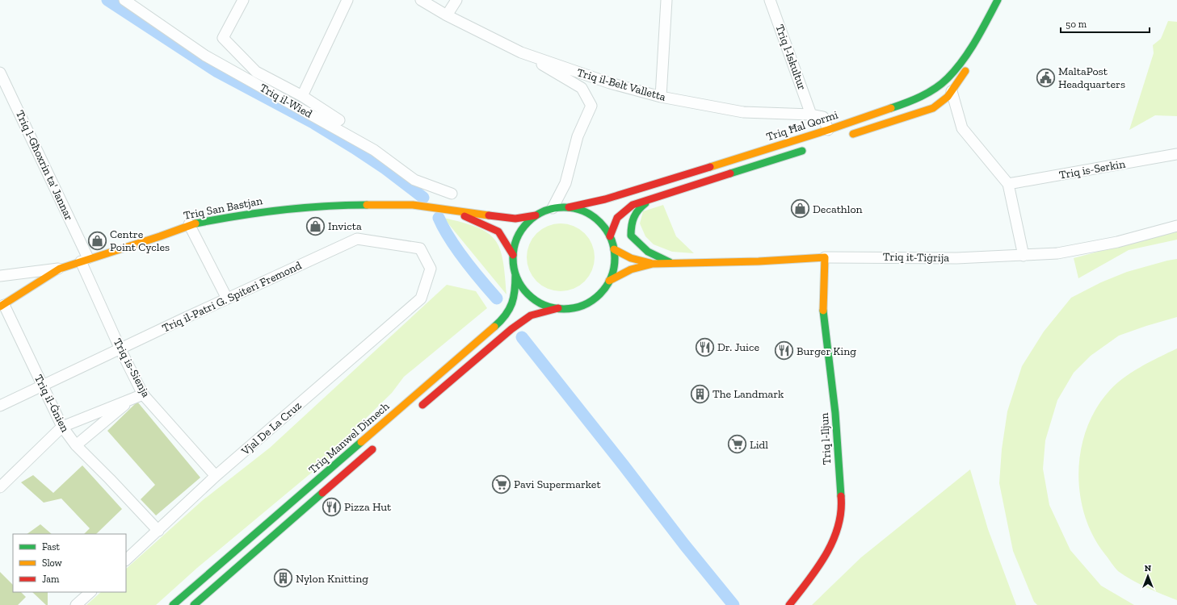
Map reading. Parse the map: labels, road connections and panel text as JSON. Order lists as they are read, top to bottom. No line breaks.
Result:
{"streets":{"main road":["Triq Ħal Qormi","Triq San Bastjan","Triq it-Tiġrija","Triq Manwel Dimech","Triq l-Iljun"],"street":["Triq l-Iskultur","Triq il-Belt Valletta","Triq il-Wied","Triq l-Għoxrin ta' Jannar","Triq is-Serkin","Triq il-Patri G. Spiteri Fremond","Triq is-Sienja","Triq il-Ġnien","Vjal De La Cruz"]},"crossings":[["Triq l-Iskultur","Triq il-Belt Valletta"],["Triq il-Belt Valletta","Triq Ħal Qormi"],["Triq Ħal Qormi","Triq San Bastjan"],["Triq Ħal Qormi","Triq it-Tiġrija"],["Triq Ħal Qormi","Triq Manwel Dimech"],["Triq l-Għoxrin ta' Jannar","Triq San Bastjan"],["Triq l-Għoxrin ta' Jannar","Triq is-Sienja"],["Triq San Bastjan","Triq it-Tiġrija"],["Triq San Bastjan","Triq is-Sienja"],["Triq San Bastjan","Triq il-Ġnien"],["Triq San Bastjan","Triq Manwel Dimech"],["Triq it-Tiġrija","Triq Manwel Dimech"],["Triq it-Tiġrija","Triq l-Iljun"],["Triq il-Patri G. Spiteri Fremond","Triq is-Sienja"],["Triq il-Patri G. Spiteri Fremond","Triq il-Ġnien"],["Triq il-Patri G. Spiteri Fremond","Vjal De La Cruz"],["Triq is-Sienja","Vjal De La Cruz"],["Triq il-Ġnien","Vjal De La Cruz"]],"places":{"public building":["MaltaPost Headquarters"],"shop":["Decathlon","Invicta","Centre Point Cycles"],"restaurant":["Dr. Juice","Burger King","Pizza Hut"],"building":["The Landmark","Nylon Knitting"],"supermarket":["Lidl","Pavi Supermarket"]},"legend":["Fast","Slow","Jam"],"scale_bar":"50 m","north":"top"}
